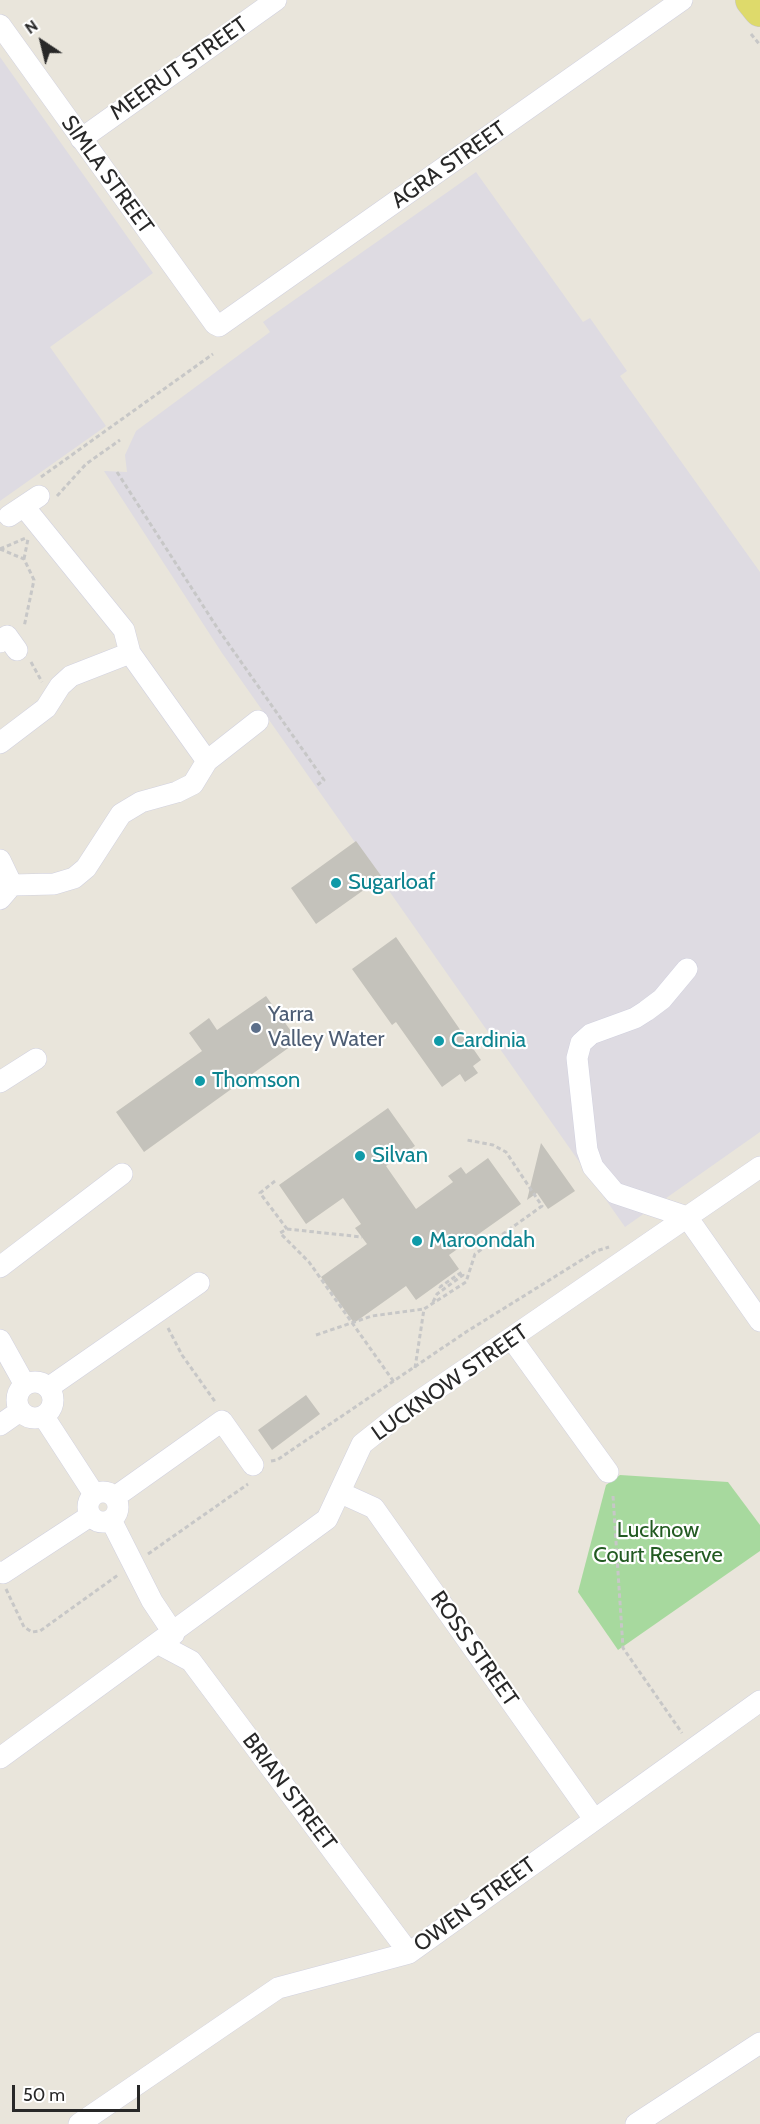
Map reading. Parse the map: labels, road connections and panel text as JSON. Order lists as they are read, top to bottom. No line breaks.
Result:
{"streets":{"street":["MEERUT STREET","AGRA STREET","SIMLA STREET","LUCKNOW STREET","ROSS STREET","BRIAN STREET","OWEN STREET"]},"crossings":[["MEERUT STREET","SIMLA STREET"],["AGRA STREET","SIMLA STREET"],["LUCKNOW STREET","ROSS STREET"],["LUCKNOW STREET","BRIAN STREET"],["ROSS STREET","OWEN STREET"],["BRIAN STREET","OWEN STREET"]],"parks":["Lucknow Court Reserve"],"places":["Sugarloaf","Yarra Valley Water","Cardinia","Thomson","Silvan","Maroondah"],"scale_bar":"50 m","north":"top left"}
